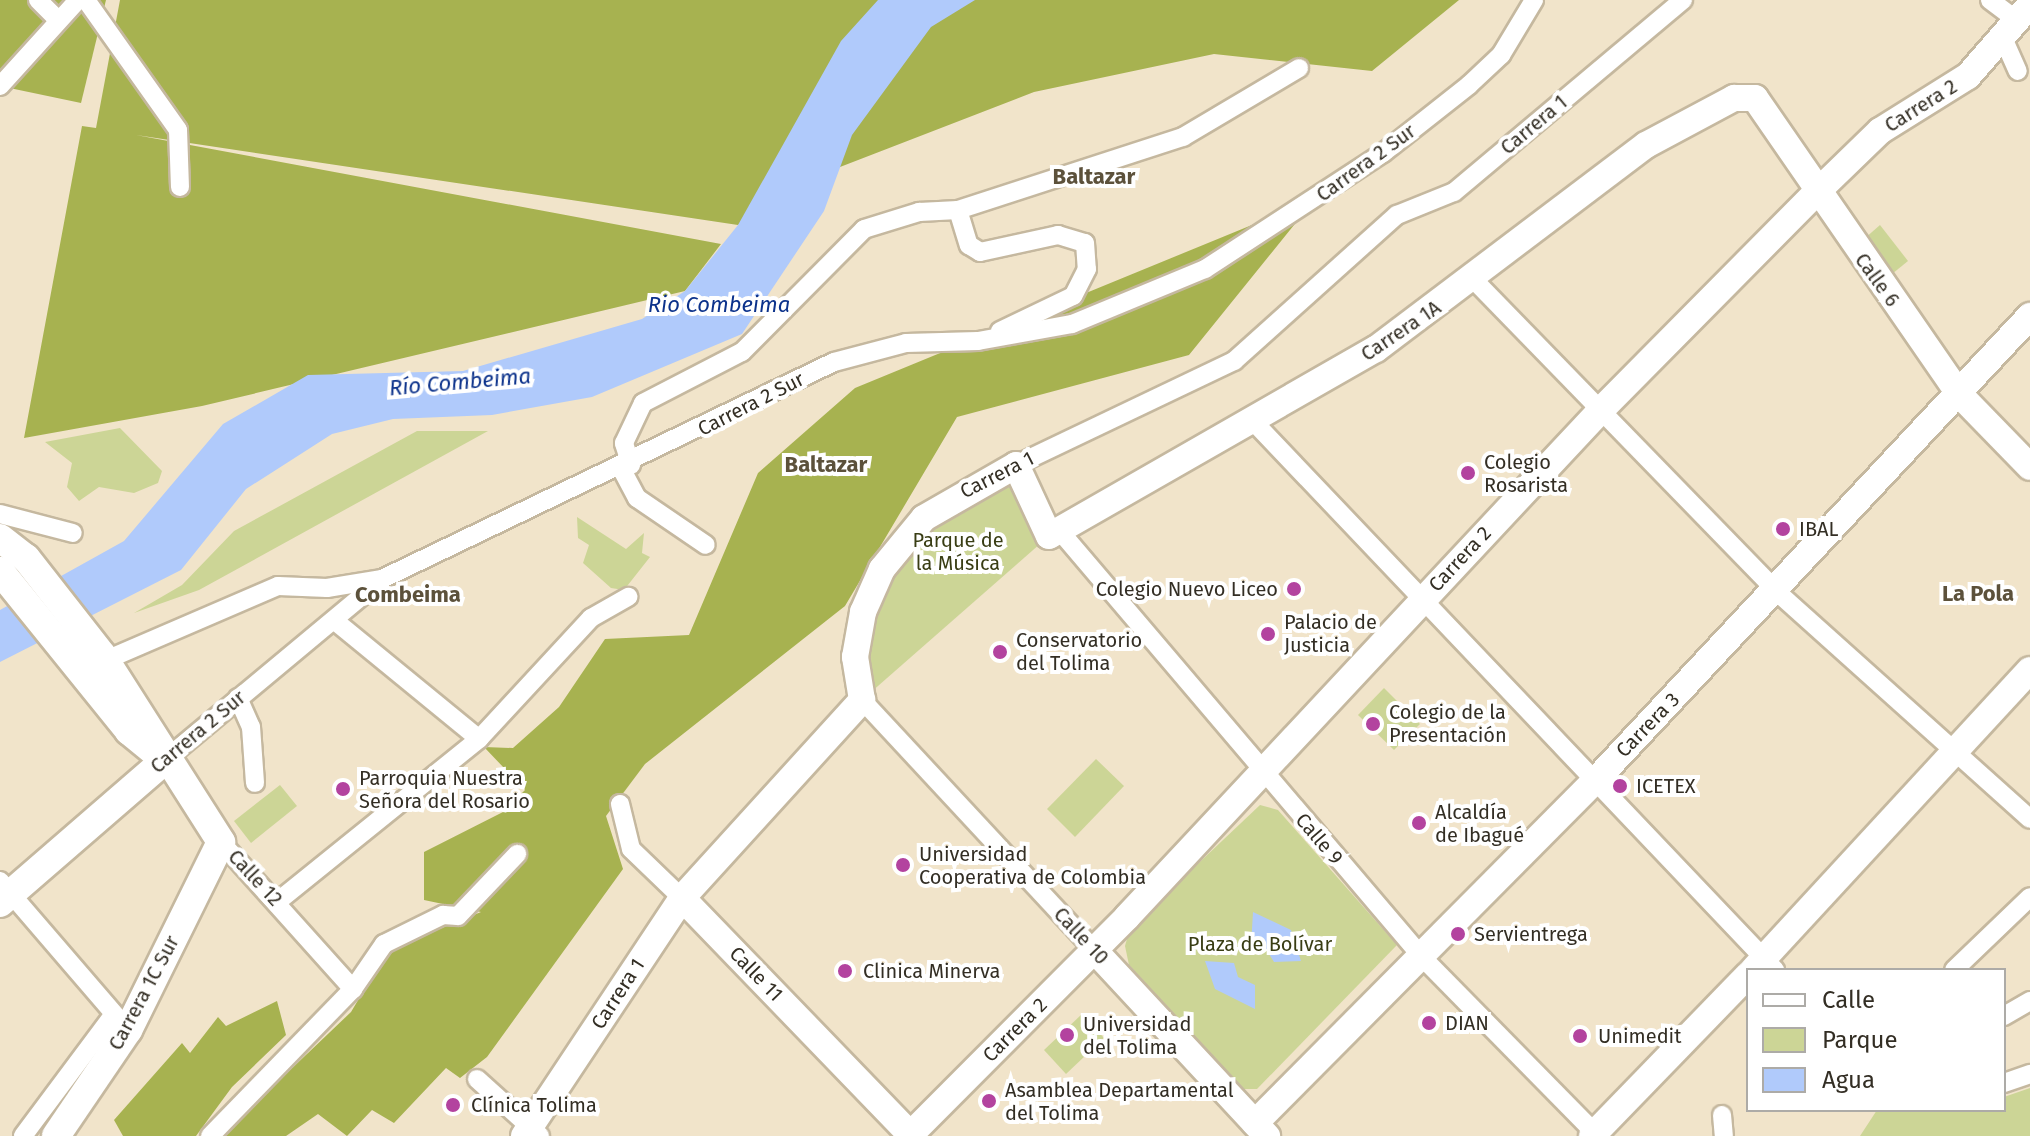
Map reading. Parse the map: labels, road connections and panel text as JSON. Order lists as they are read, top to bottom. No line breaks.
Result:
{"streets":{"main road":["Carrera 2","Carrera 1","Carrera 2 Sur","Calle 6","Carrera 1A","Carrera 3","Calle 9","Calle 12","Calle 10","Calle 11","Carrera 1C Sur"]},"crossings":[["Carrera 2","Calle 6"],["Carrera 2","Calle 9"],["Carrera 2","Calle 10"],["Carrera 2","Calle 11"],["Carrera 1","Calle 9"],["Carrera 1","Calle 10"],["Carrera 1","Calle 11"],["Carrera 2 Sur","Calle 12"],["Calle 6","Carrera 1A"],["Calle 6","Carrera 3"],["Carrera 1A","Calle 9"],["Carrera 3","Calle 9"],["Carrera 3","Calle 10"],["Calle 12","Carrera 1C Sur"]],"districts":["Baltazar","Baltazar","La Pola","Combeima"],"water":["Rio Combeima","Río Combeima"],"parks":["Parque de la Música","Plaza de Bolívar"],"places":["Colegio Rosarista","IBAL","Colegio Nuevo Liceo","Palacio de Justicia","Conservatorio del Tolima","Colegio de la Presentación","ICETEX","Parroquia Nuestra Señora del Rosario","Alcaldía de Ibagué","Universidad Cooperativa de Colombia","Servientrega","Clinica Minerva","DIAN","Universidad del Tolima","Unimedit","Asamblea Departamental del Tolima","Clínica Tolima"],"legend":["Calle","Parque","Agua"]}
